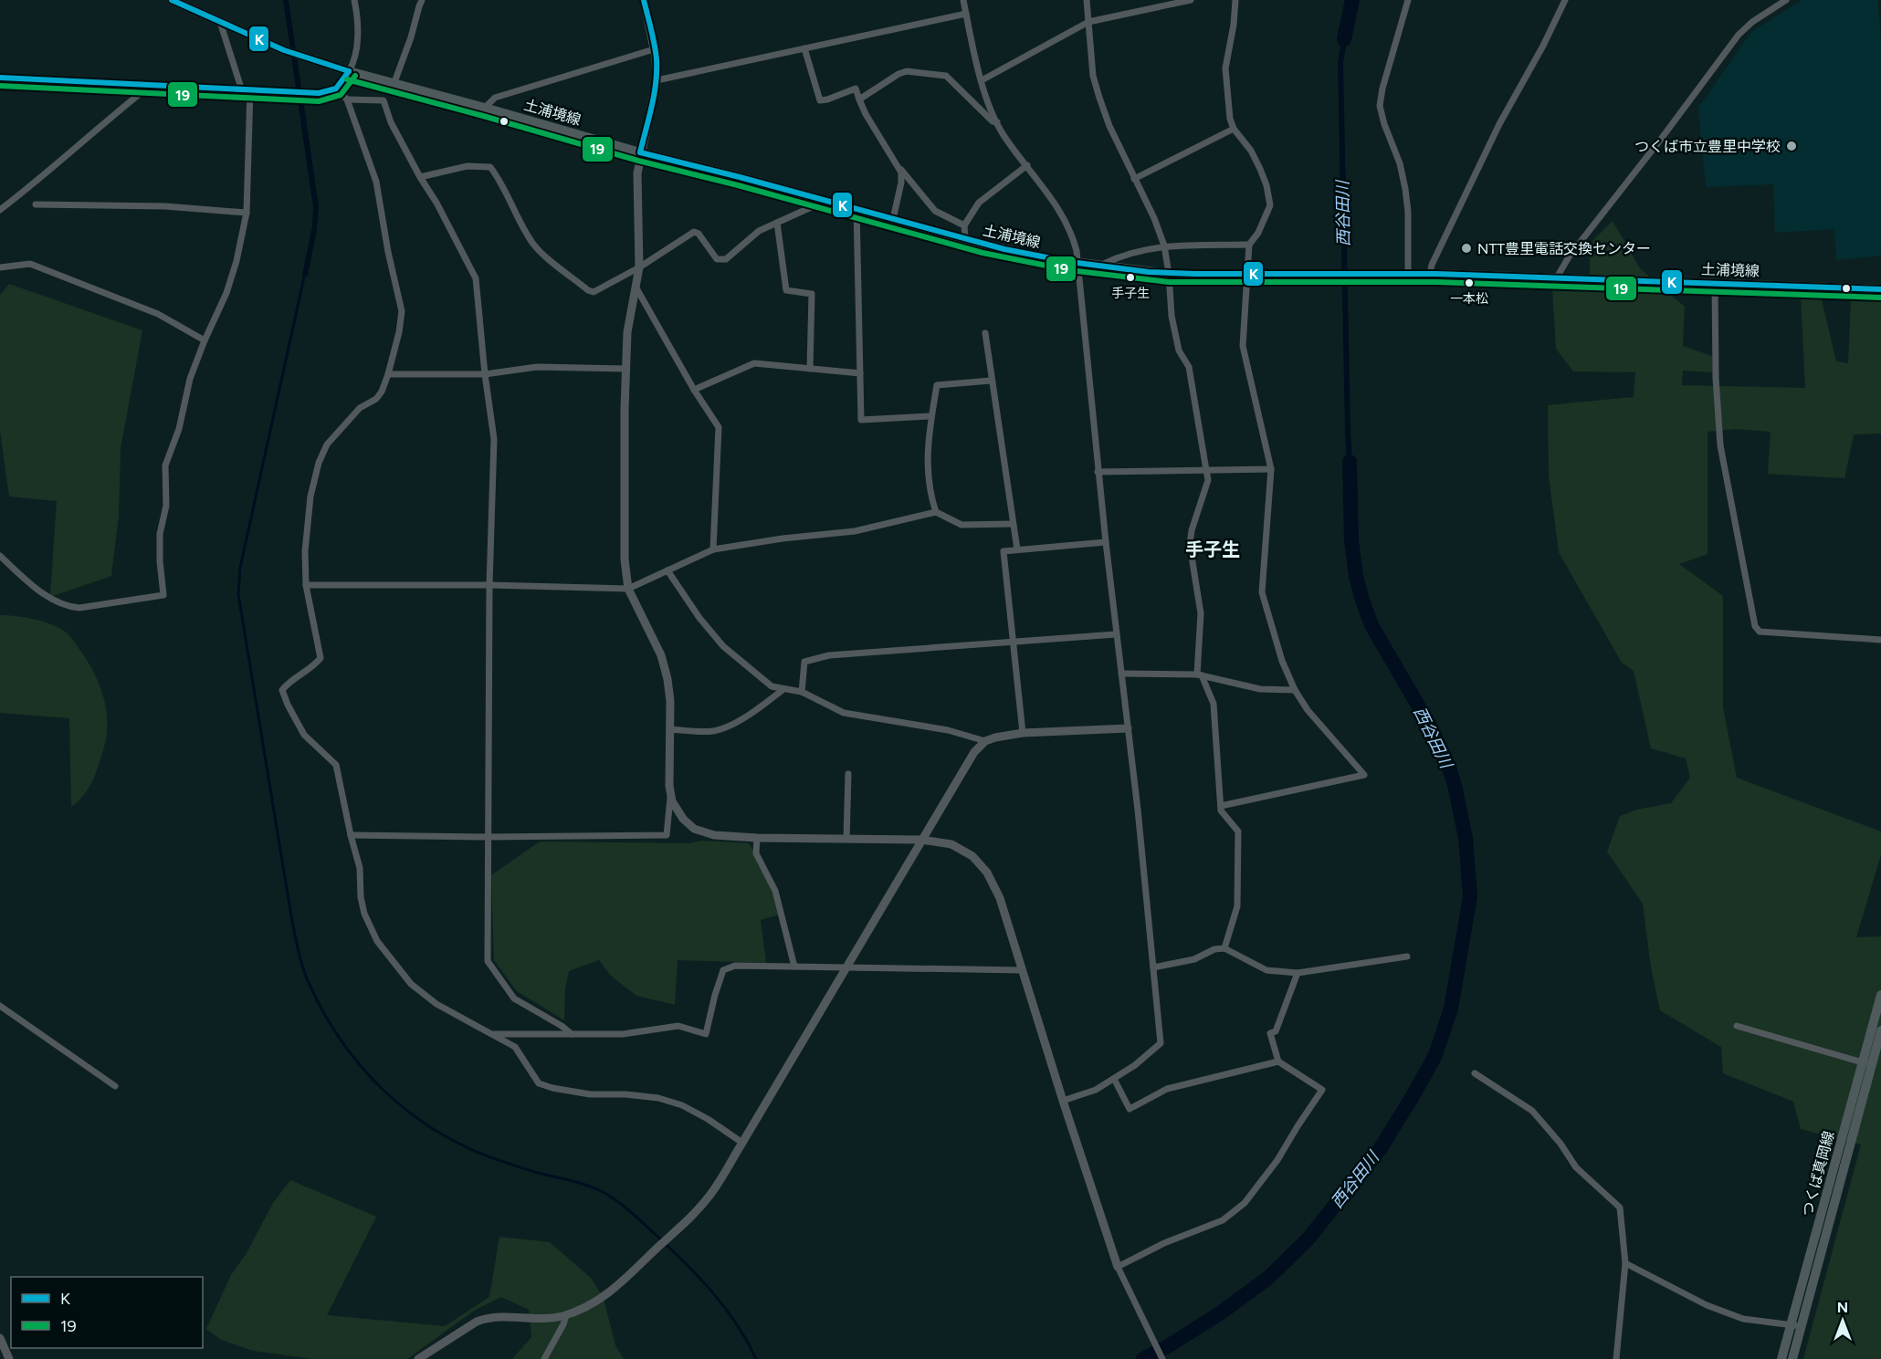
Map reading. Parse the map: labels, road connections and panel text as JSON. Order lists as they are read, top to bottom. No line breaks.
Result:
{"streets":{"main road":["土浦境線","つくば真岡線"]},"districts":["手子生"],"water":["西谷田川"],"places":["つくば市立豊里中学校","NTT豊里電話交換センター","手子生","一本松"],"lines":["transit line K","transit line 19"],"legend":["K","19"],"north":"top"}
